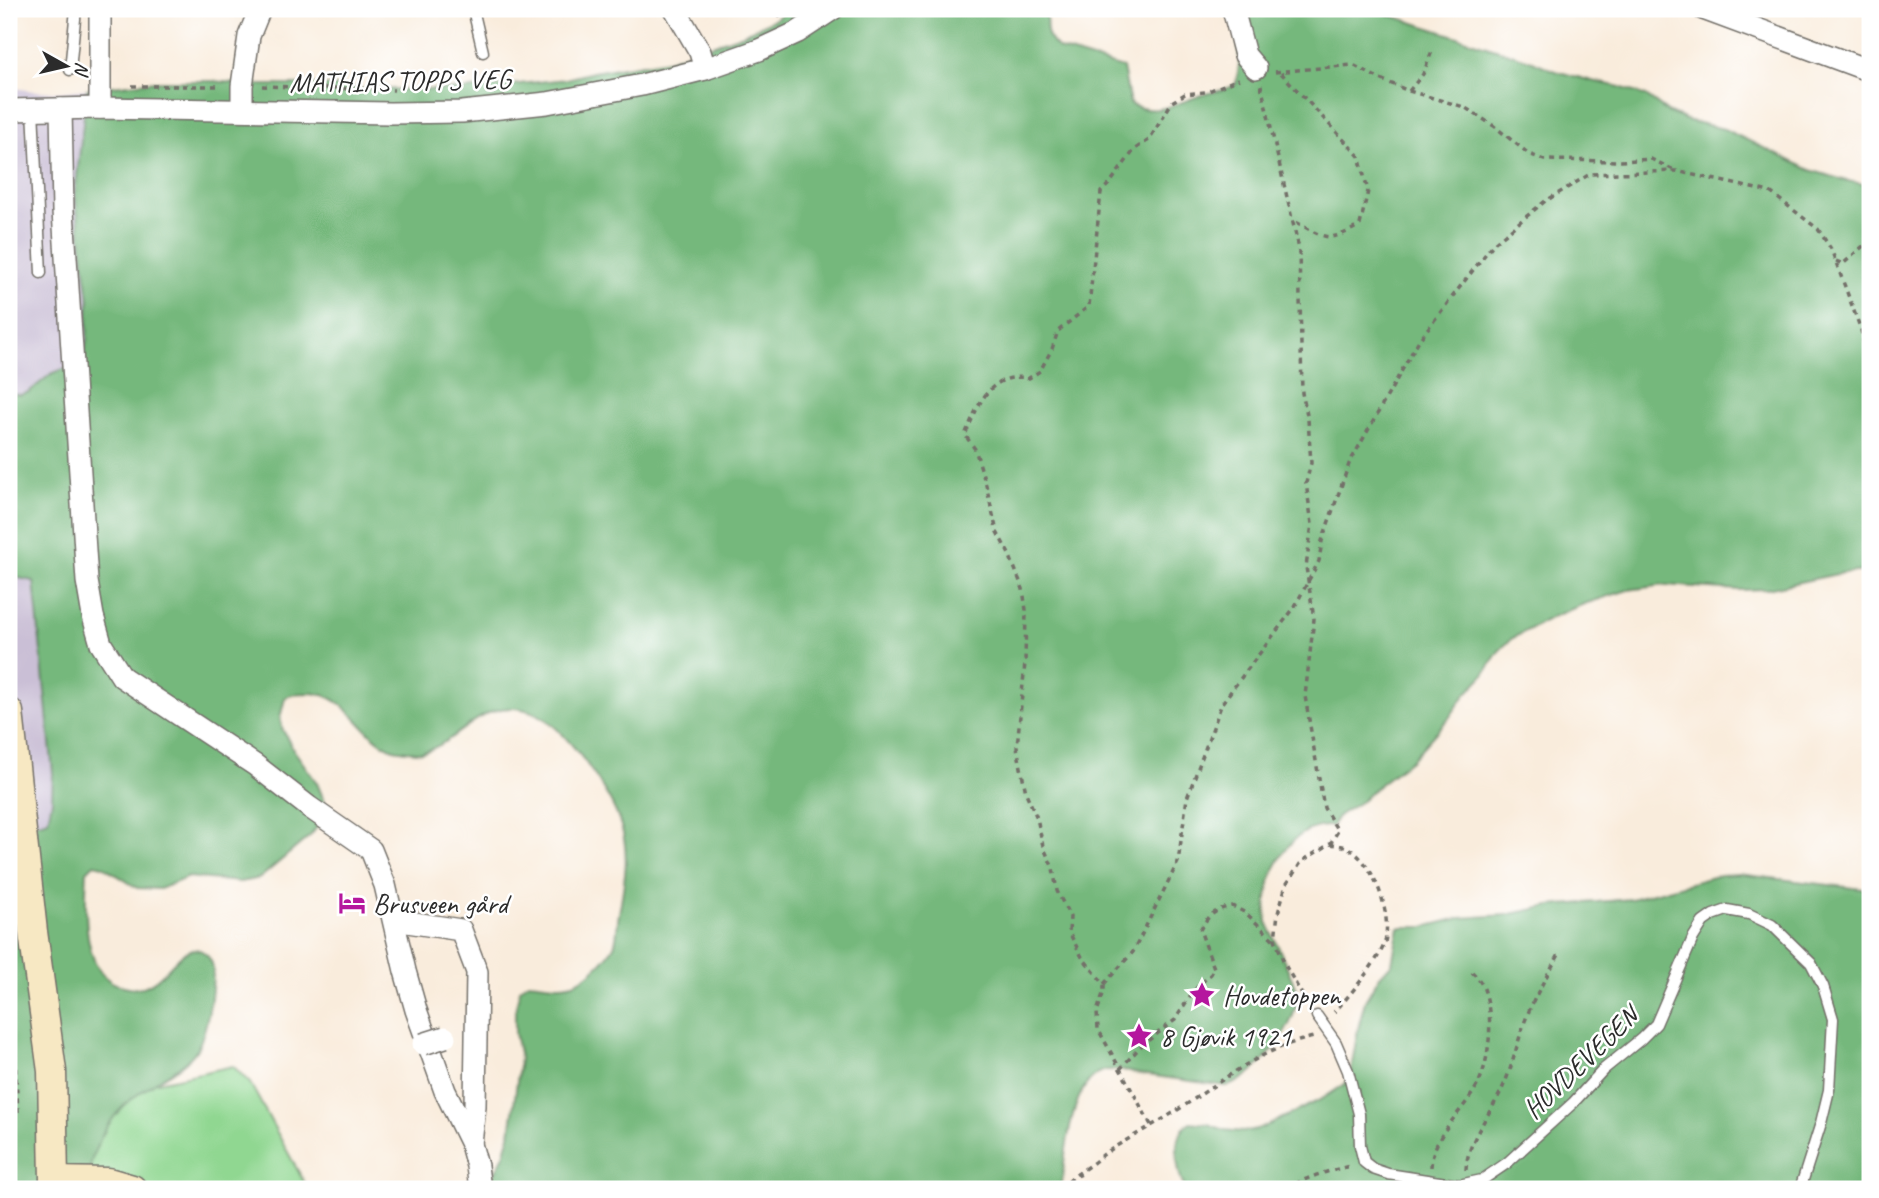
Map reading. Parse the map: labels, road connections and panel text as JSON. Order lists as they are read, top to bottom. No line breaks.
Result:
{"streets":{"street":["MATHIAS TOPPS VEG"],"lane":["HOVDEVEGEN"]},"places":{"hotel":["Brusveen gård"],"place":["Hovdetoppen","8 Gjøvik 1921"]},"north":"right"}
